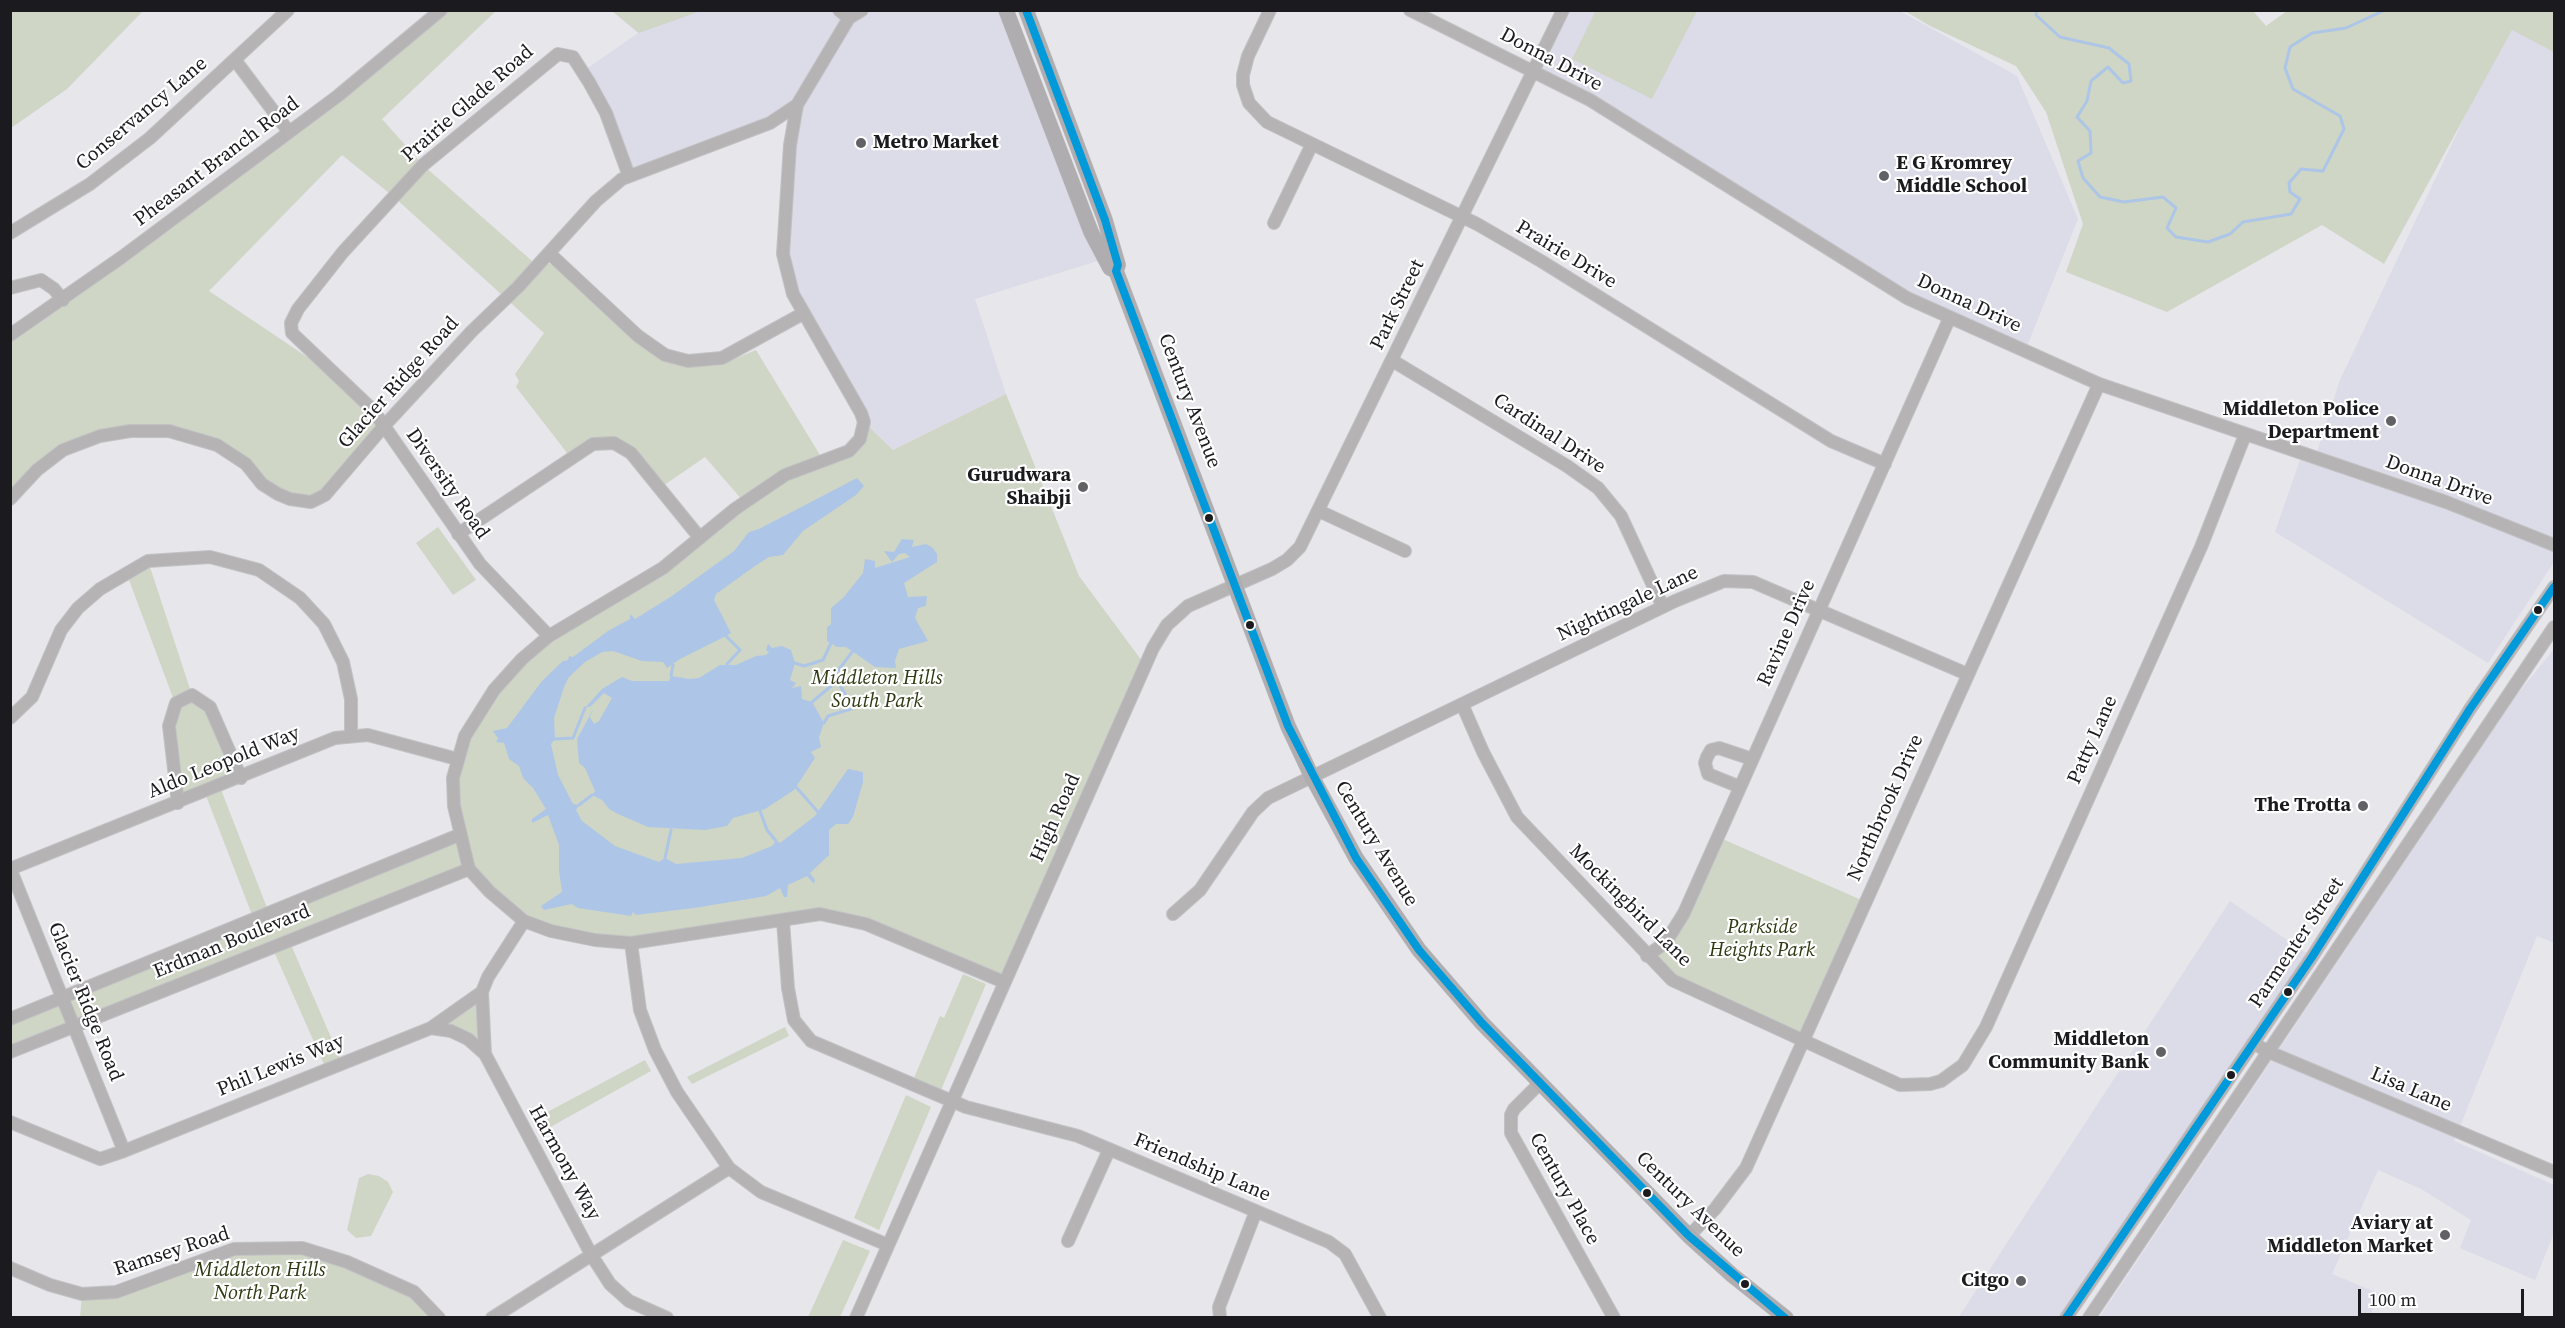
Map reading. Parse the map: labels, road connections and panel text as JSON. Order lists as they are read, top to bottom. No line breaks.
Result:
{"streets":{"main road":["Century Avenue"],"street":["Donna Drive","Prairie Glade Road","Conservancy Lane","Pheasant Branch Road","Prairie Drive","Park Street","Glacier Ridge Road","Cardinal Drive","Diversity Road","Nightingale Lane","Ravine Drive","Patty Lane","Aldo Leopold Way","Northbrook Drive","High Road","Mockingbird Lane","Erdman Boulevard","Parmenter Street","Phil Lewis Way","Lisa Lane","Harmony Way","Friendship Lane","Century Place","Ramsey Road"]},"crossings":[["Donna Drive","Park Street"],["Donna Drive","Ravine Drive"],["Donna Drive","Patty Lane"],["Donna Drive","Northbrook Drive"],["Prairie Glade Road","Glacier Ridge Road"],["Prairie Glade Road","Diversity Road"],["Conservancy Lane","Pheasant Branch Road"],["Prairie Drive","Park Street"],["Prairie Drive","Ravine Drive"],["Park Street","Century Avenue"],["Park Street","Cardinal Drive"],["Park Street","High Road"],["Glacier Ridge Road","Diversity Road"],["Glacier Ridge Road","Aldo Leopold Way"],["Glacier Ridge Road","Erdman Boulevard"],["Glacier Ridge Road","Phil Lewis Way"],["Century Avenue","Nightingale Lane"],["Century Avenue","Northbrook Drive"],["Century Avenue","High Road"],["Century Avenue","Century Place"],["Cardinal Drive","Nightingale Lane"],["Nightingale Lane","Ravine Drive"],["Nightingale Lane","Northbrook Drive"],["Nightingale Lane","Mockingbird Lane"],["Ravine Drive","Mockingbird Lane"],["Patty Lane","Mockingbird Lane"],["Northbrook Drive","Mockingbird Lane"],["High Road","Friendship Lane"],["Parmenter Street","Lisa Lane"],["Phil Lewis Way","Harmony Way"]],"parks":["Middleton Hills South Park","Parkside Heights Park","Middleton Hills North Park"],"places":["Metro Market","E G Kromrey Middle School","Middleton Police Department","Gurudwara Shaibji","The Trotta","Middleton Community Bank","Aviary at Middleton Market","Citgo"],"scale_bar":"100 m"}
